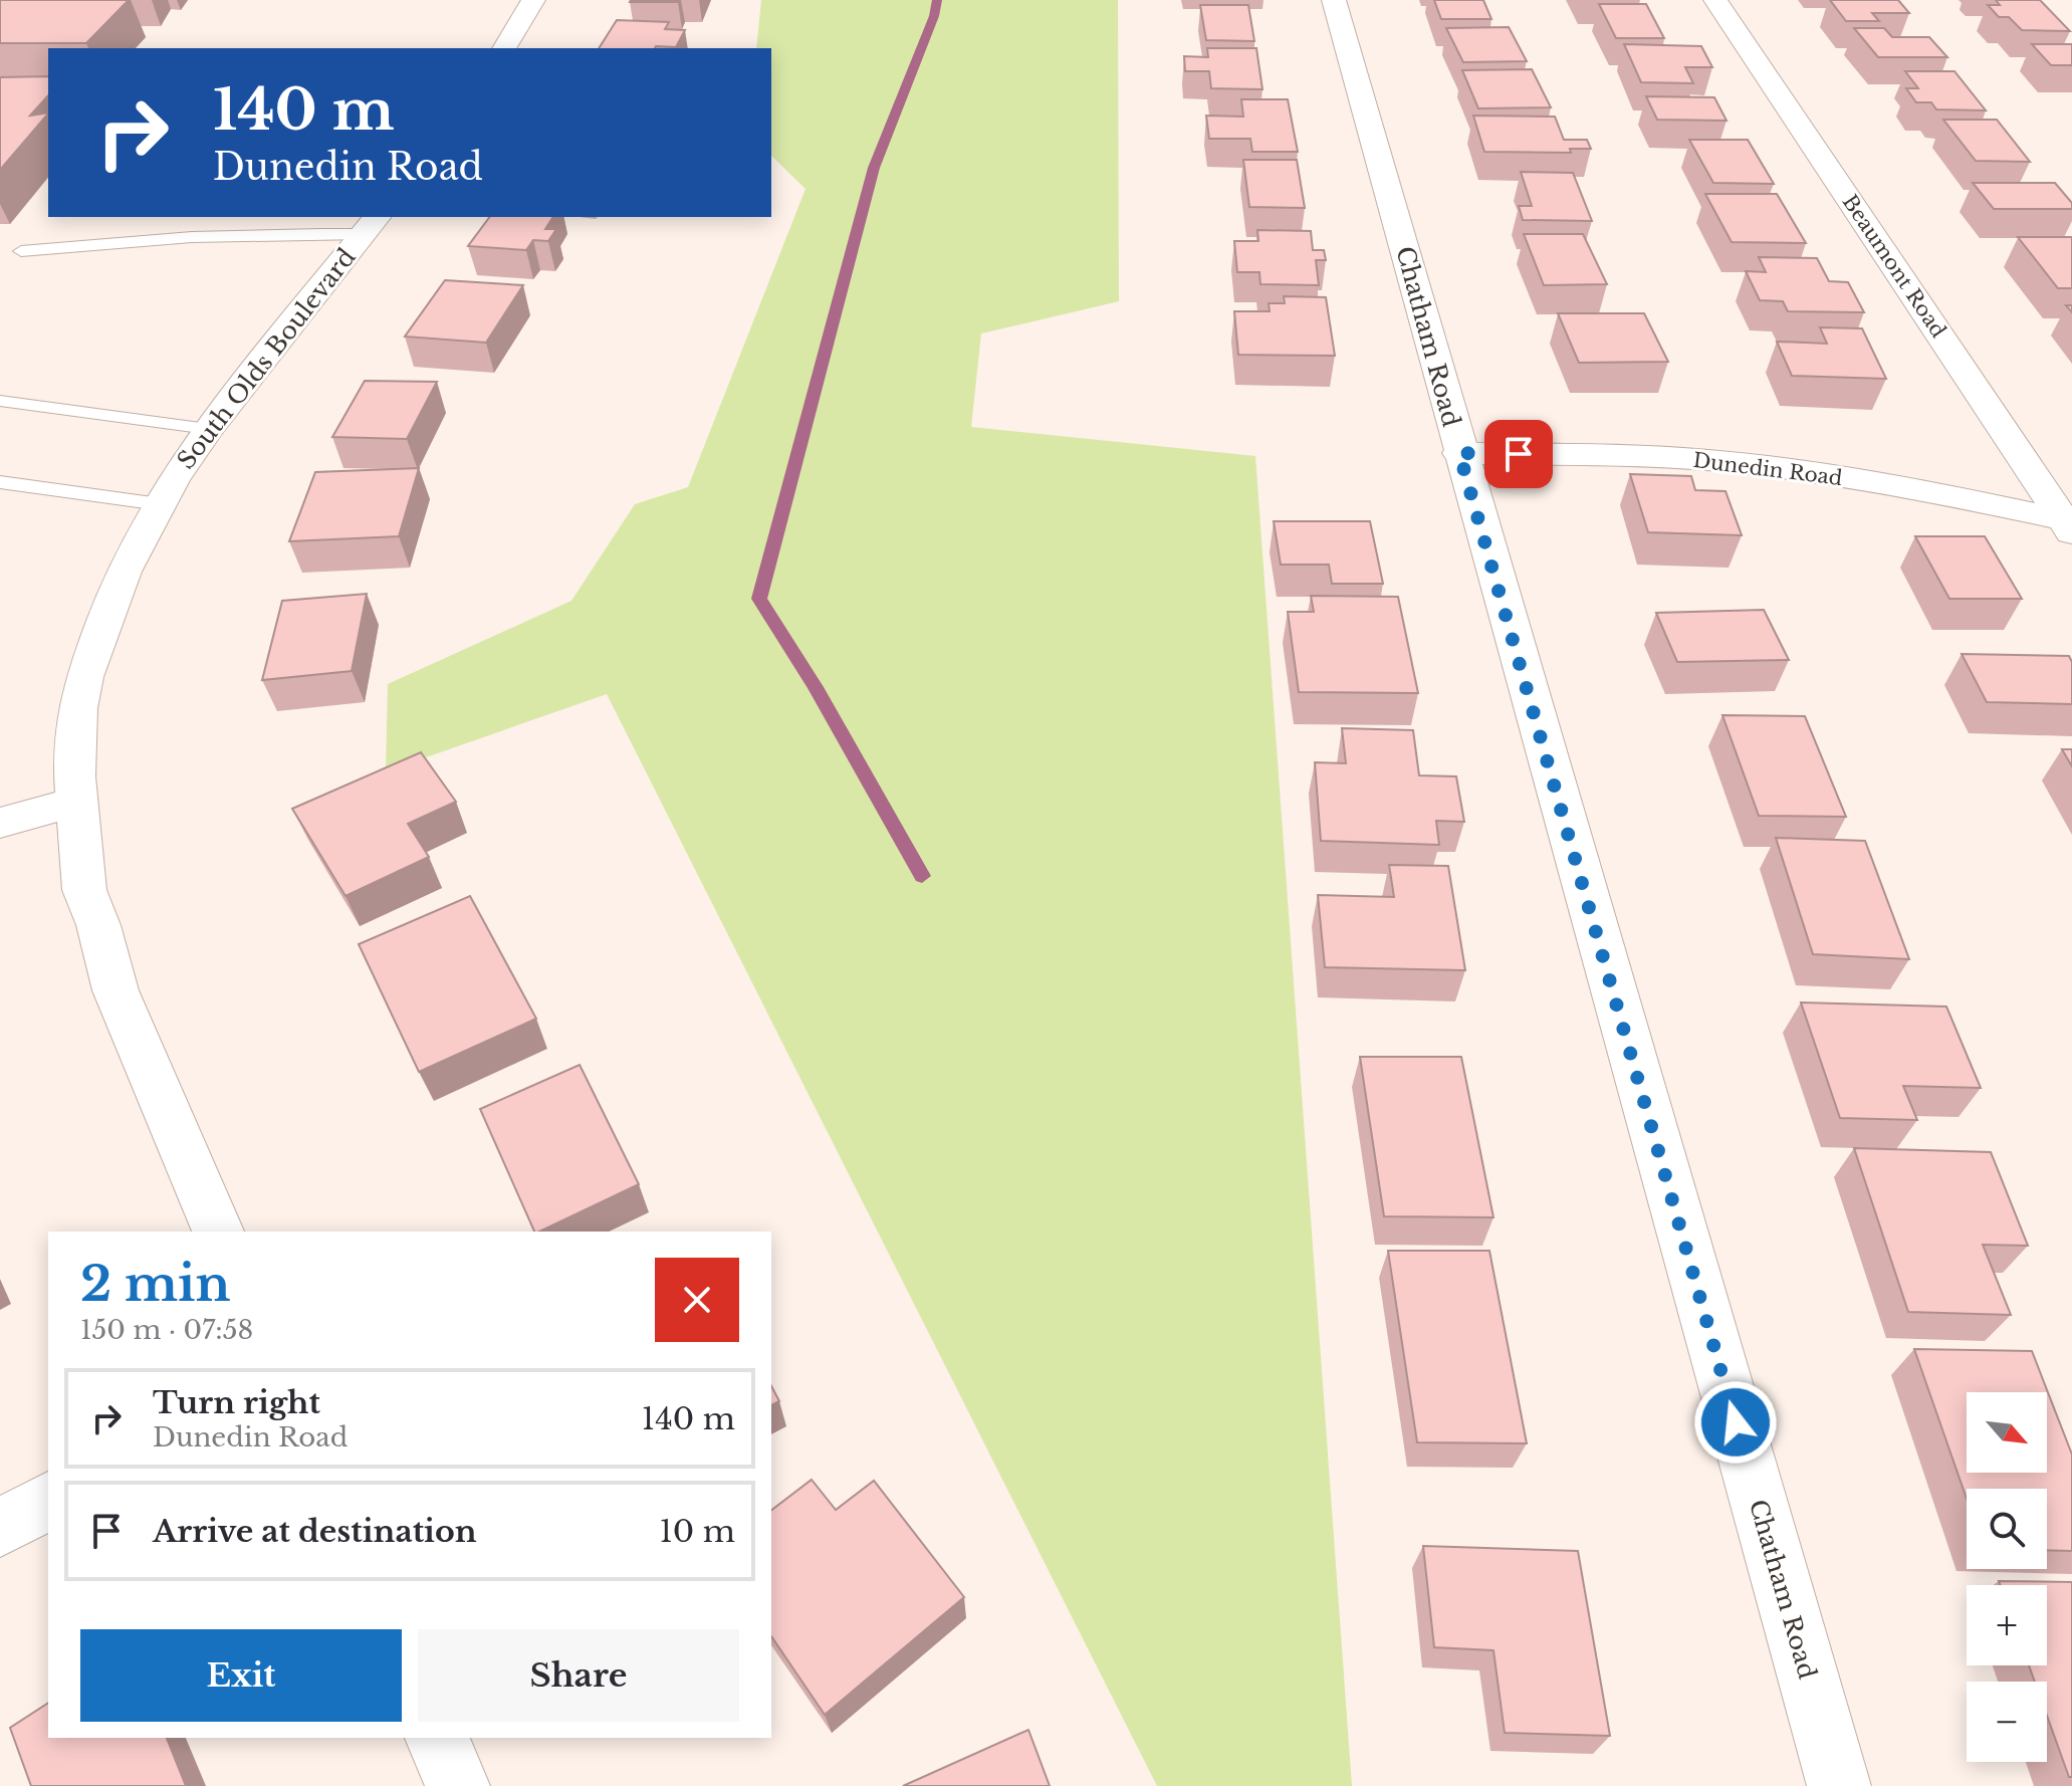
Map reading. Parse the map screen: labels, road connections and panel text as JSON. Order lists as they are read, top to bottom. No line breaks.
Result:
{"streets":{"street":["Beaumont Road","Chatham Road","South Olds Boulevard","Dunedin Road"]},"crossings":[["Beaumont Road","Dunedin Road"],["Chatham Road","Dunedin Road"]],"north":"bottom right","page":{"turn":["140 m","Dunedin Road"],"heading":["2 min","150 m · 07:58"],"list":[{"name":"Turn right","note":"Dunedin Road","value":"140 m"},{"name":"Arrive at destination","value":"10 m"}],"map_buttons":["+","−"],"buttons":["Exit","Share"]}}
